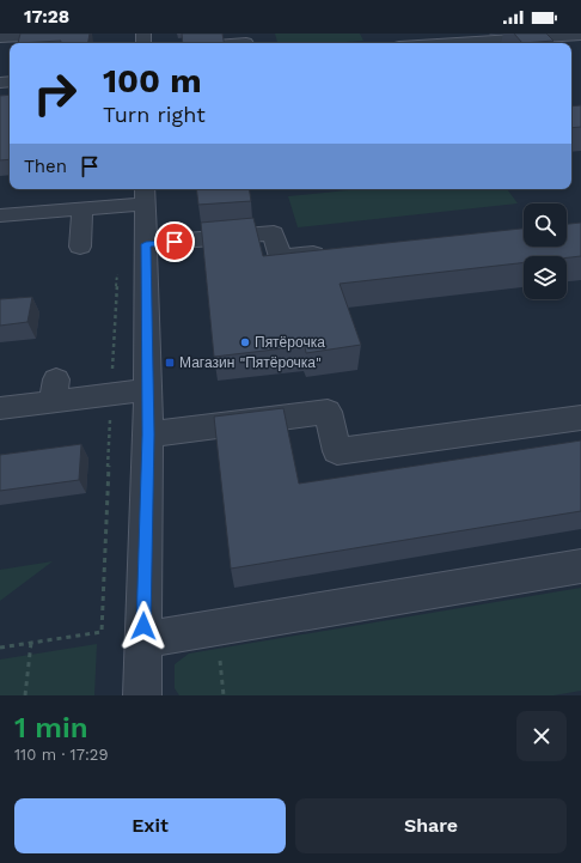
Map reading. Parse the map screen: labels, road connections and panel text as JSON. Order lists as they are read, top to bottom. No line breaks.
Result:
{"places":{"other":["Пятёрочка"],"transit":["Магазин \"Пятёрочка\""]},"page":{"status":"17:28","turn":["100 m","Turn right"],"then":"Then","heading":["1 min","110 m · 17:29"],"buttons":["Exit","Share"]}}
